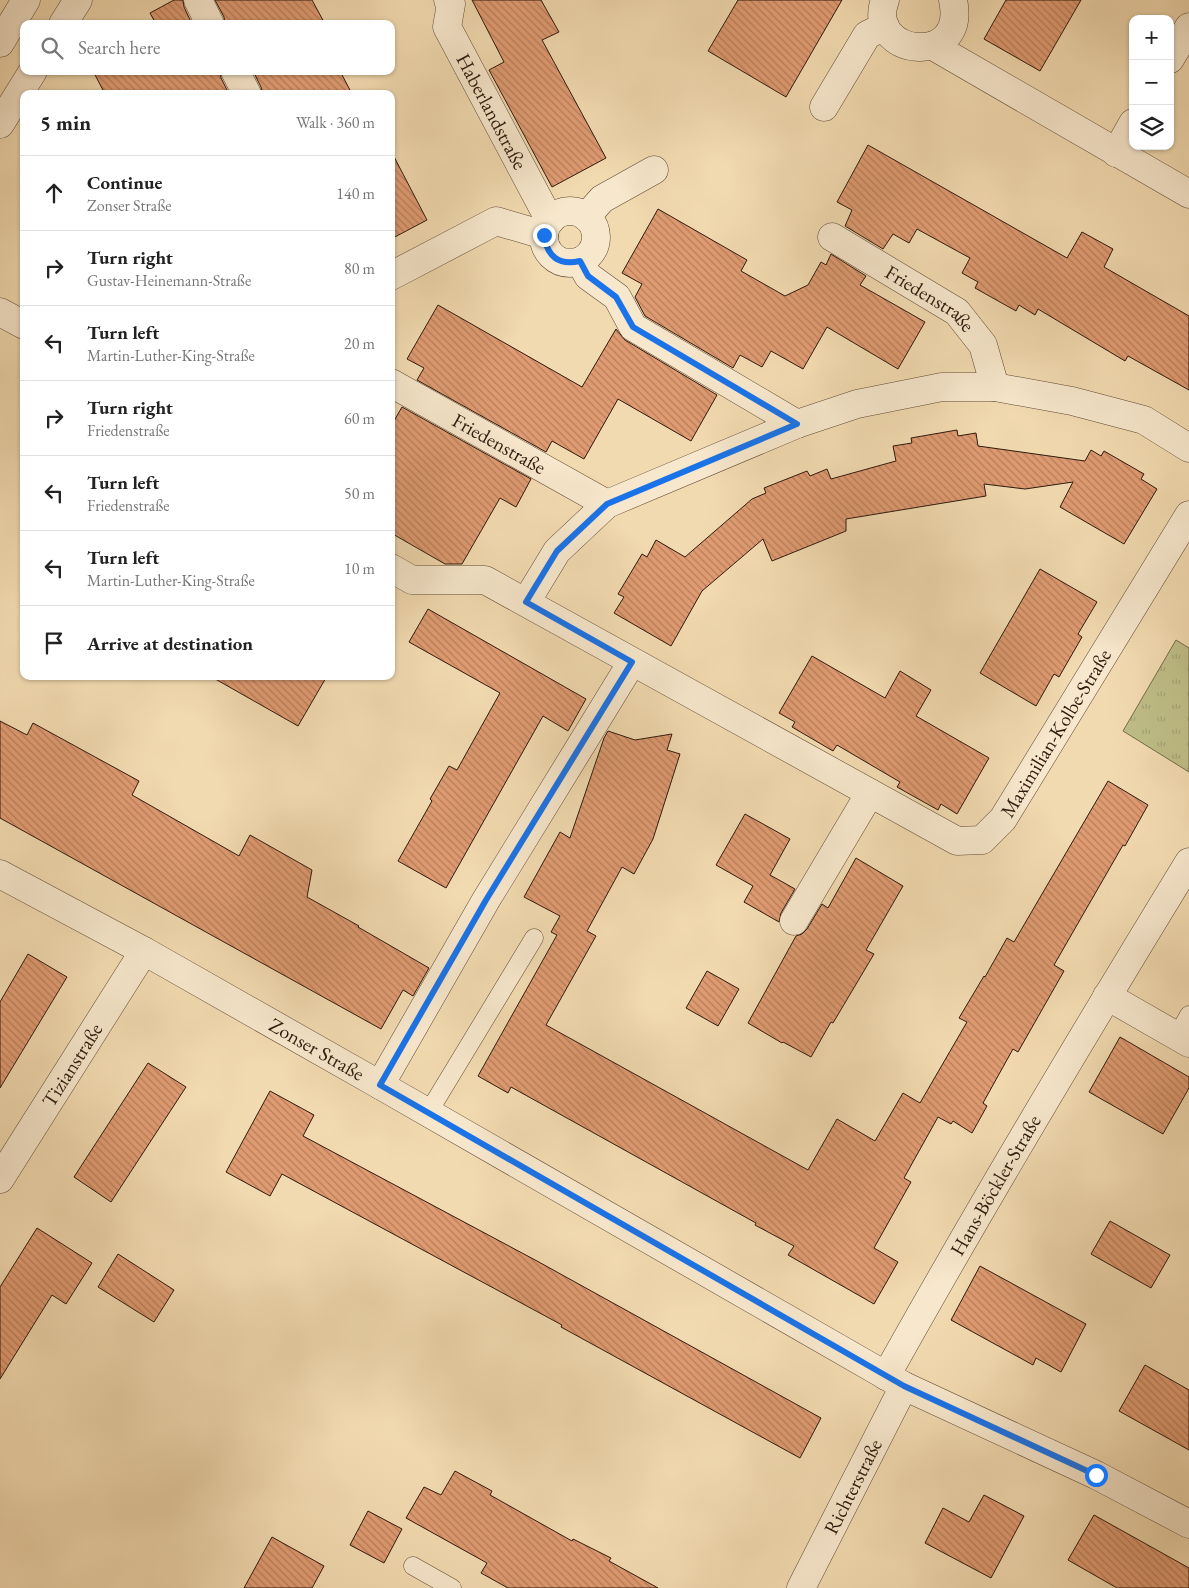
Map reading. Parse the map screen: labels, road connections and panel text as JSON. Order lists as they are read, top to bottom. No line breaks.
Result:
{"streets":{"street":["Haberlandstraße","Friedenstraße","Maximilian-Kolbe-Straße","Zonser Straße","Tizianstraße","Hans-Böckler-Straße","Richterstraße"]},"crossings":[["Zonser Straße","Tizianstraße"],["Zonser Straße","Hans-Böckler-Straße"],["Zonser Straße","Richterstraße"],["Hans-Böckler-Straße","Richterstraße"]],"page":{"map_buttons":["+","−"],"search":"Search here","heading":["5 min","Walk · 360 m"],"list":[["Continue","Zonser Straße","140 m"],["Turn right","Gustav-Heinemann-Straße","80 m"],["Turn left","Martin-Luther-King-Straße","20 m"],["Turn right","Friedenstraße","60 m"],["Turn left","Friedenstraße","50 m"],["Turn left","Martin-Luther-King-Straße","10 m"],"Arrive at destination"]}}
